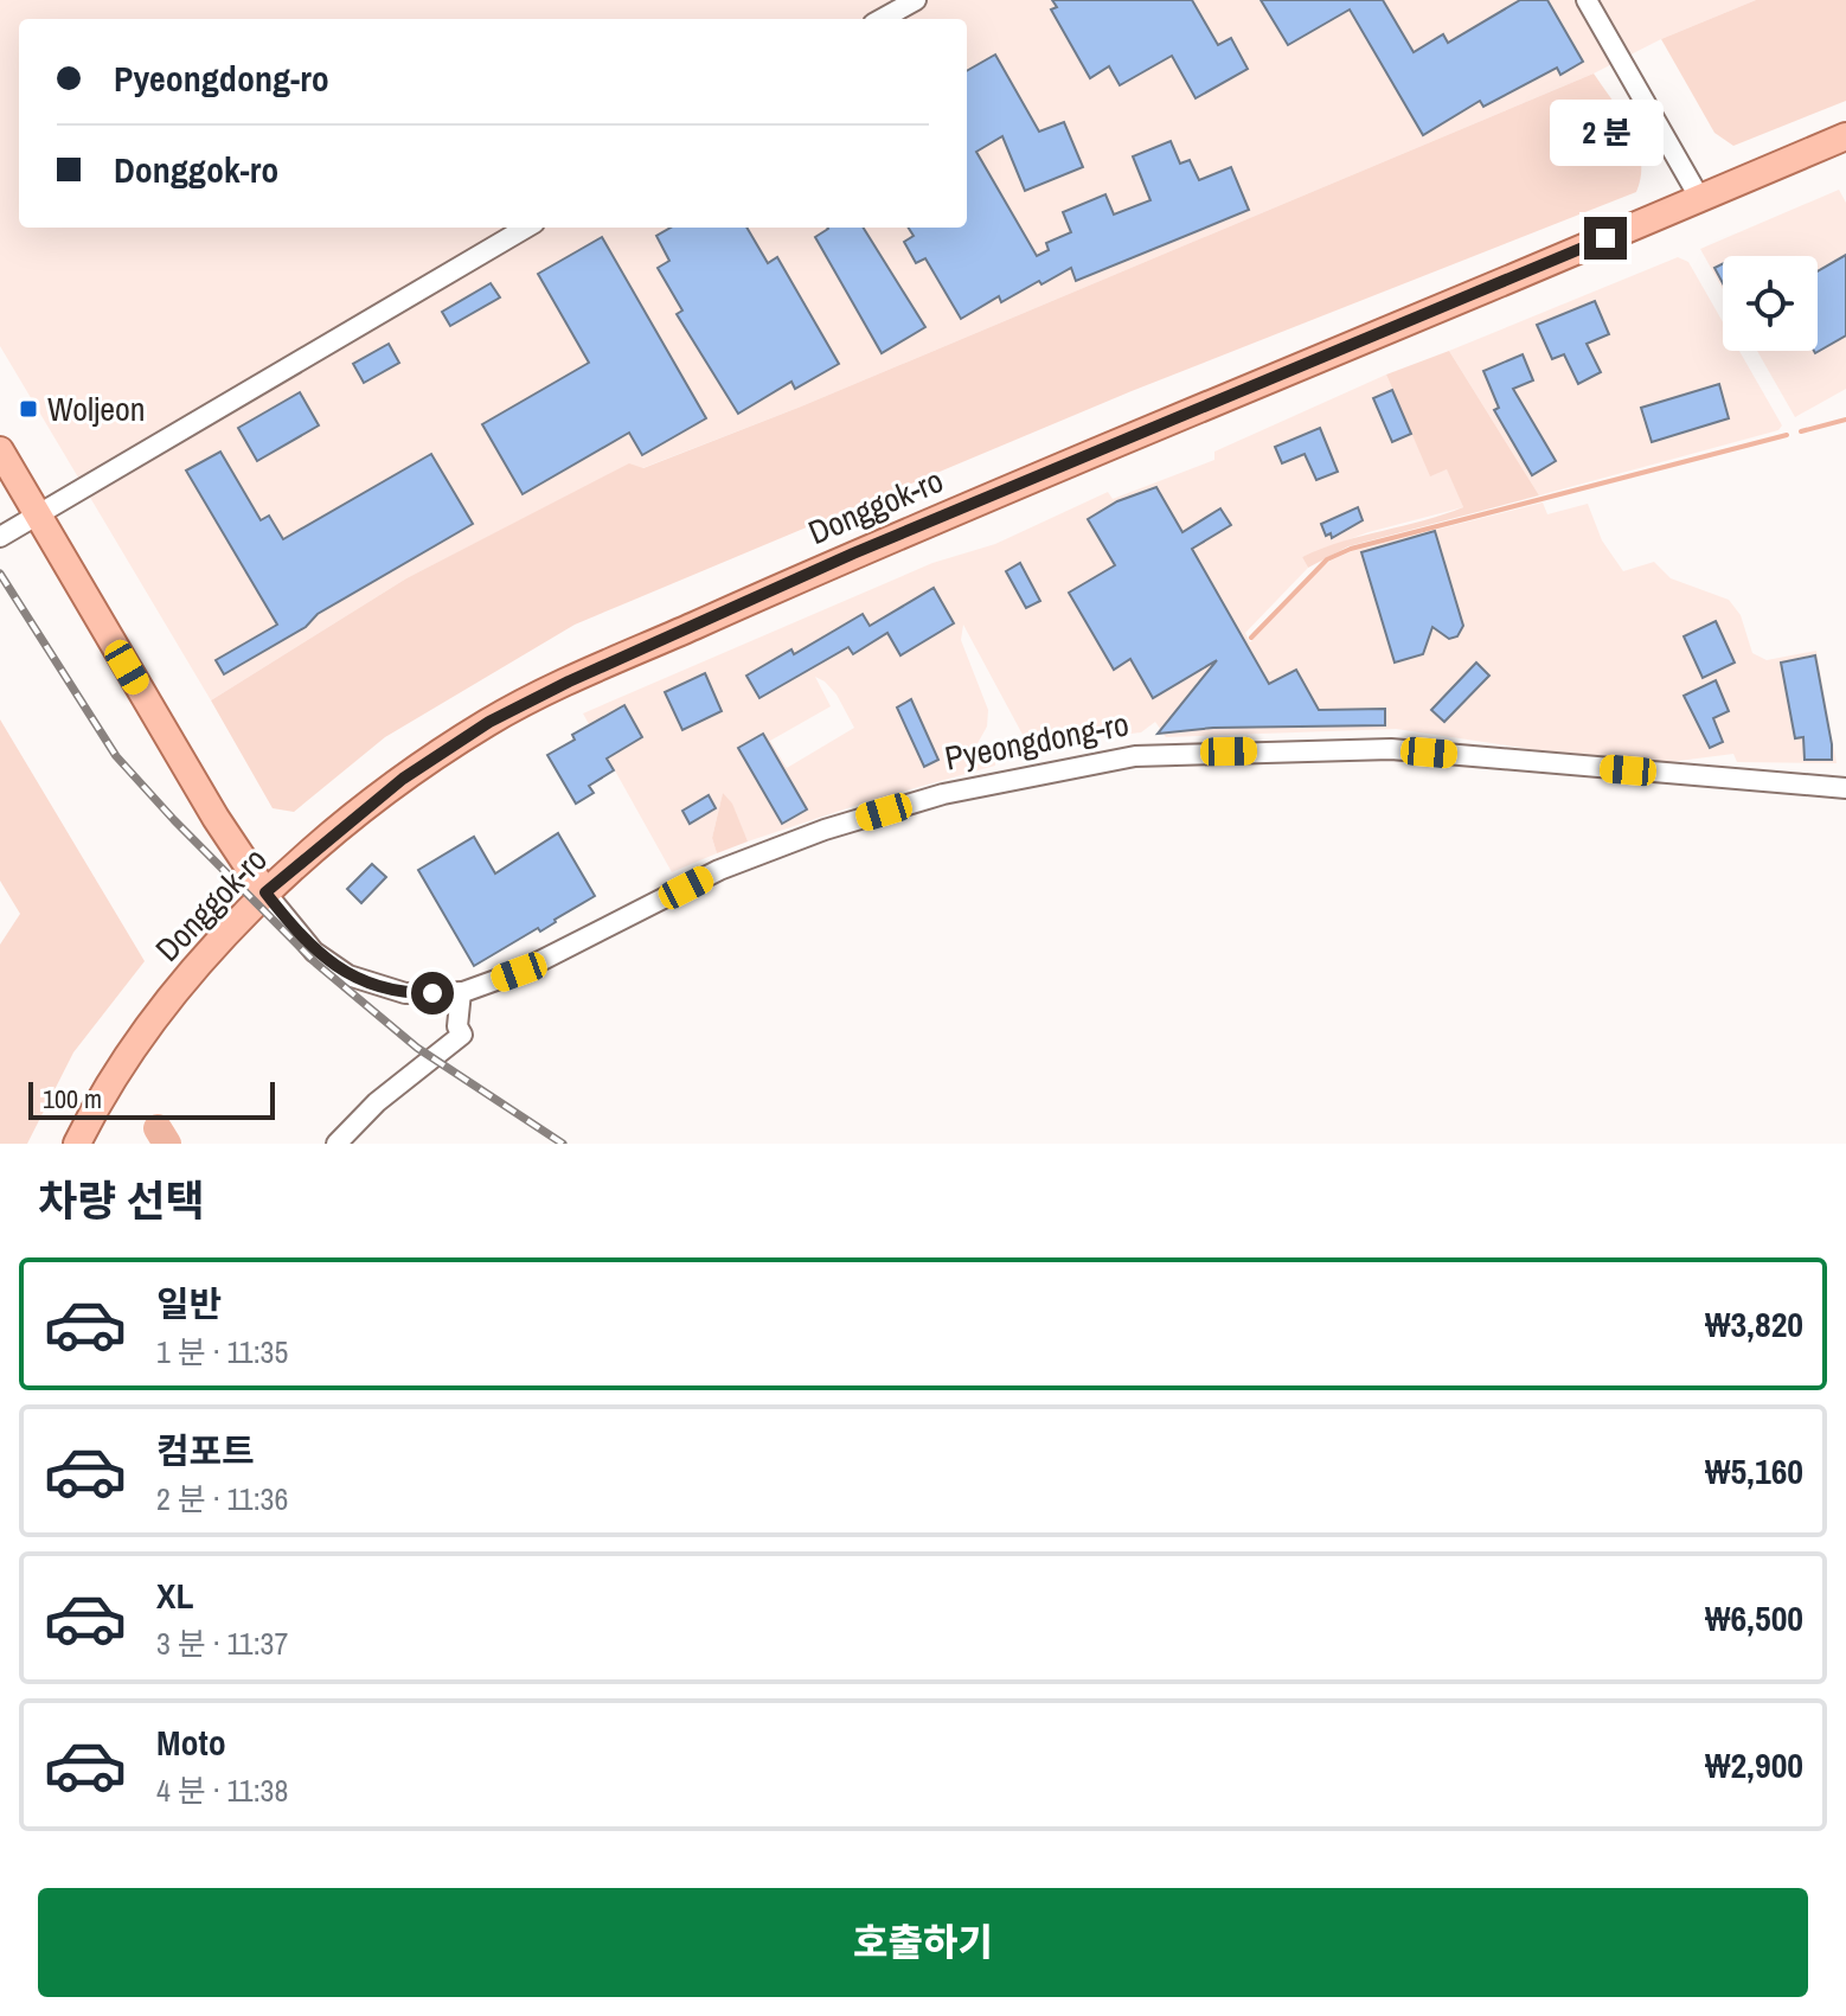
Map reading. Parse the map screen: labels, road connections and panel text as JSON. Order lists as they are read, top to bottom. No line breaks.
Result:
{"streets":{"main road":["Donggok-ro","Pyeongdong-ro"]},"crossings":[["Donggok-ro","Pyeongdong-ro"]],"places":{"transit":["Woljeon"]},"scale_bar":"100 m","page":{"banner":["Pyeongdong-ro","Donggok-ro"],"bubble":"2 분","scale":"100 m","heading":"차량 선택","list":[{"name":"일반","note":"1 분 · 11:35","value":"₩3,820"},{"name":"컴포트","note":"2 분 · 11:36","value":"₩5,160"},{"name":"XL","note":"3 분 · 11:37","value":"₩6,500"},{"name":"Moto","note":"4 분 · 11:38","value":"₩2,900"}],"buttons":"호출하기"}}
